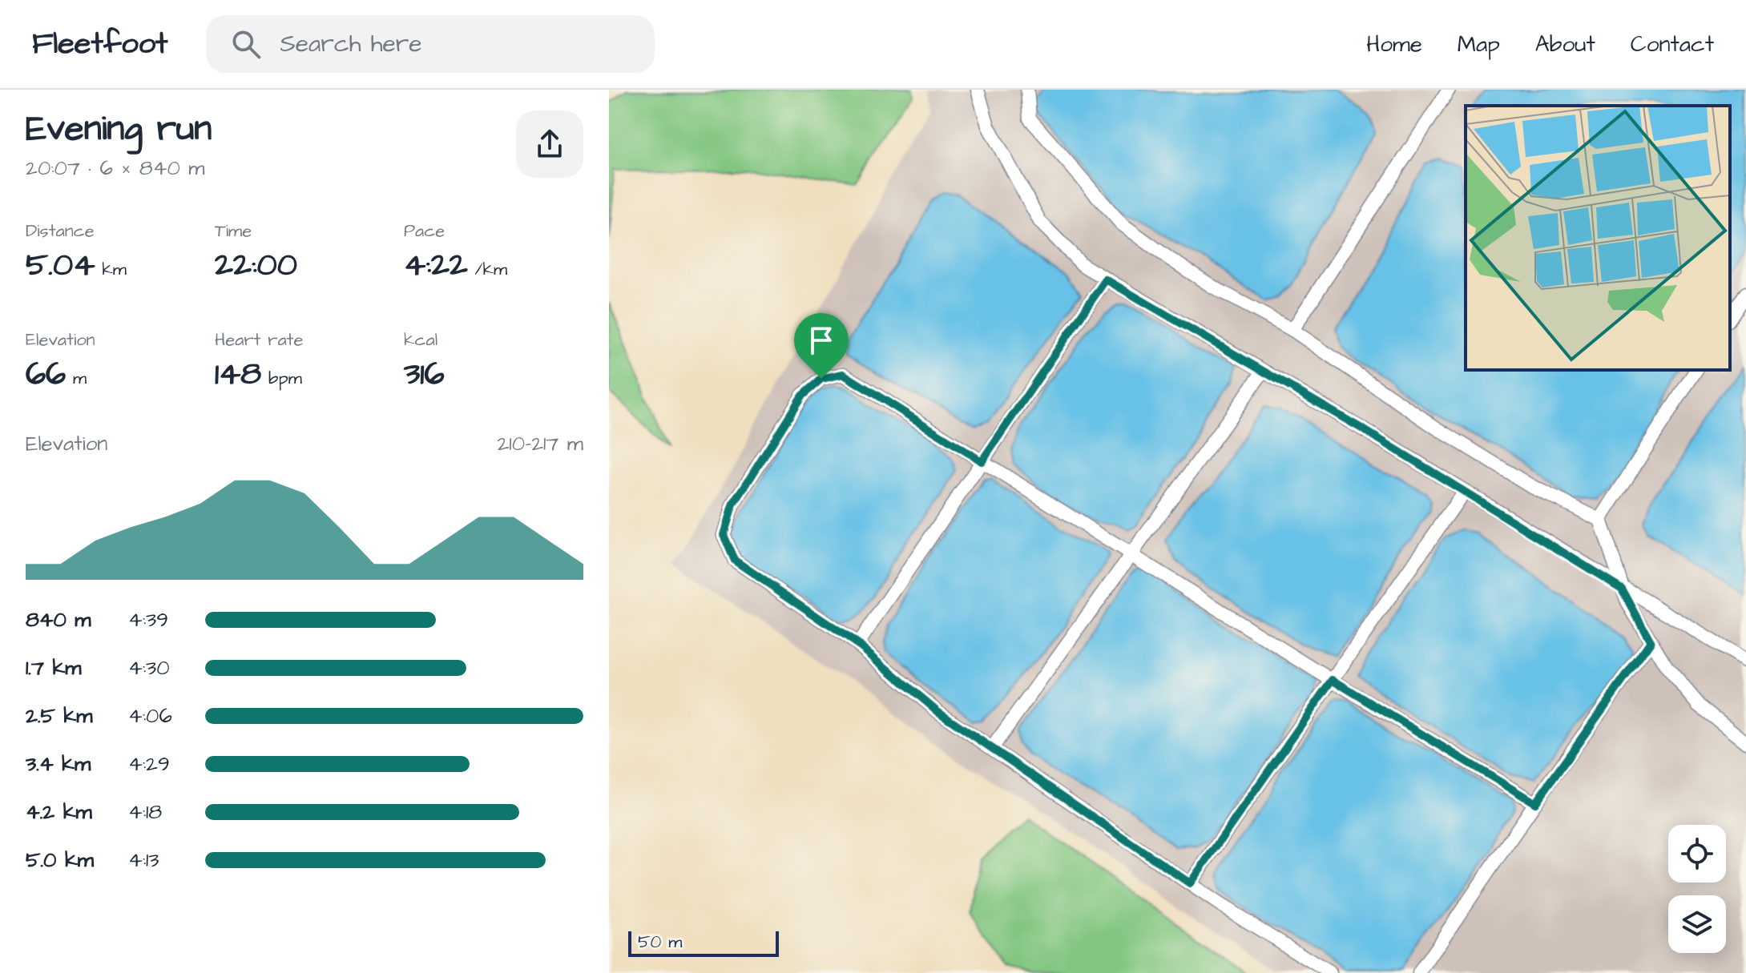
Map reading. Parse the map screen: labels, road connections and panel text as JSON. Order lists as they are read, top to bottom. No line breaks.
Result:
{"scale_bar":"50 m","page":{"header":"Fleetfoot","search":"Search here","nav":["Home","Map","About","Contact"],"heading":["Evening run","20:07 · 6 × 840 m"],"stats":[["Distance","5.04 km"],["Time","22:00"],["Pace","4:22 /km"],["Elevation","66 m"],["Heart rate","148 bpm"],["kcal","316"]],"chart":["Elevation","210–217 m"],"list":[{"name":"840 m","note":"4:39"},{"name":"1.7 km","note":"4:30"},{"name":"2.5 km","note":"4:06"},{"name":"3.4 km","note":"4:29"},{"name":"4.2 km","note":"4:18"},{"name":"5.0 km","note":"4:13"}],"scale":"50 m"}}
